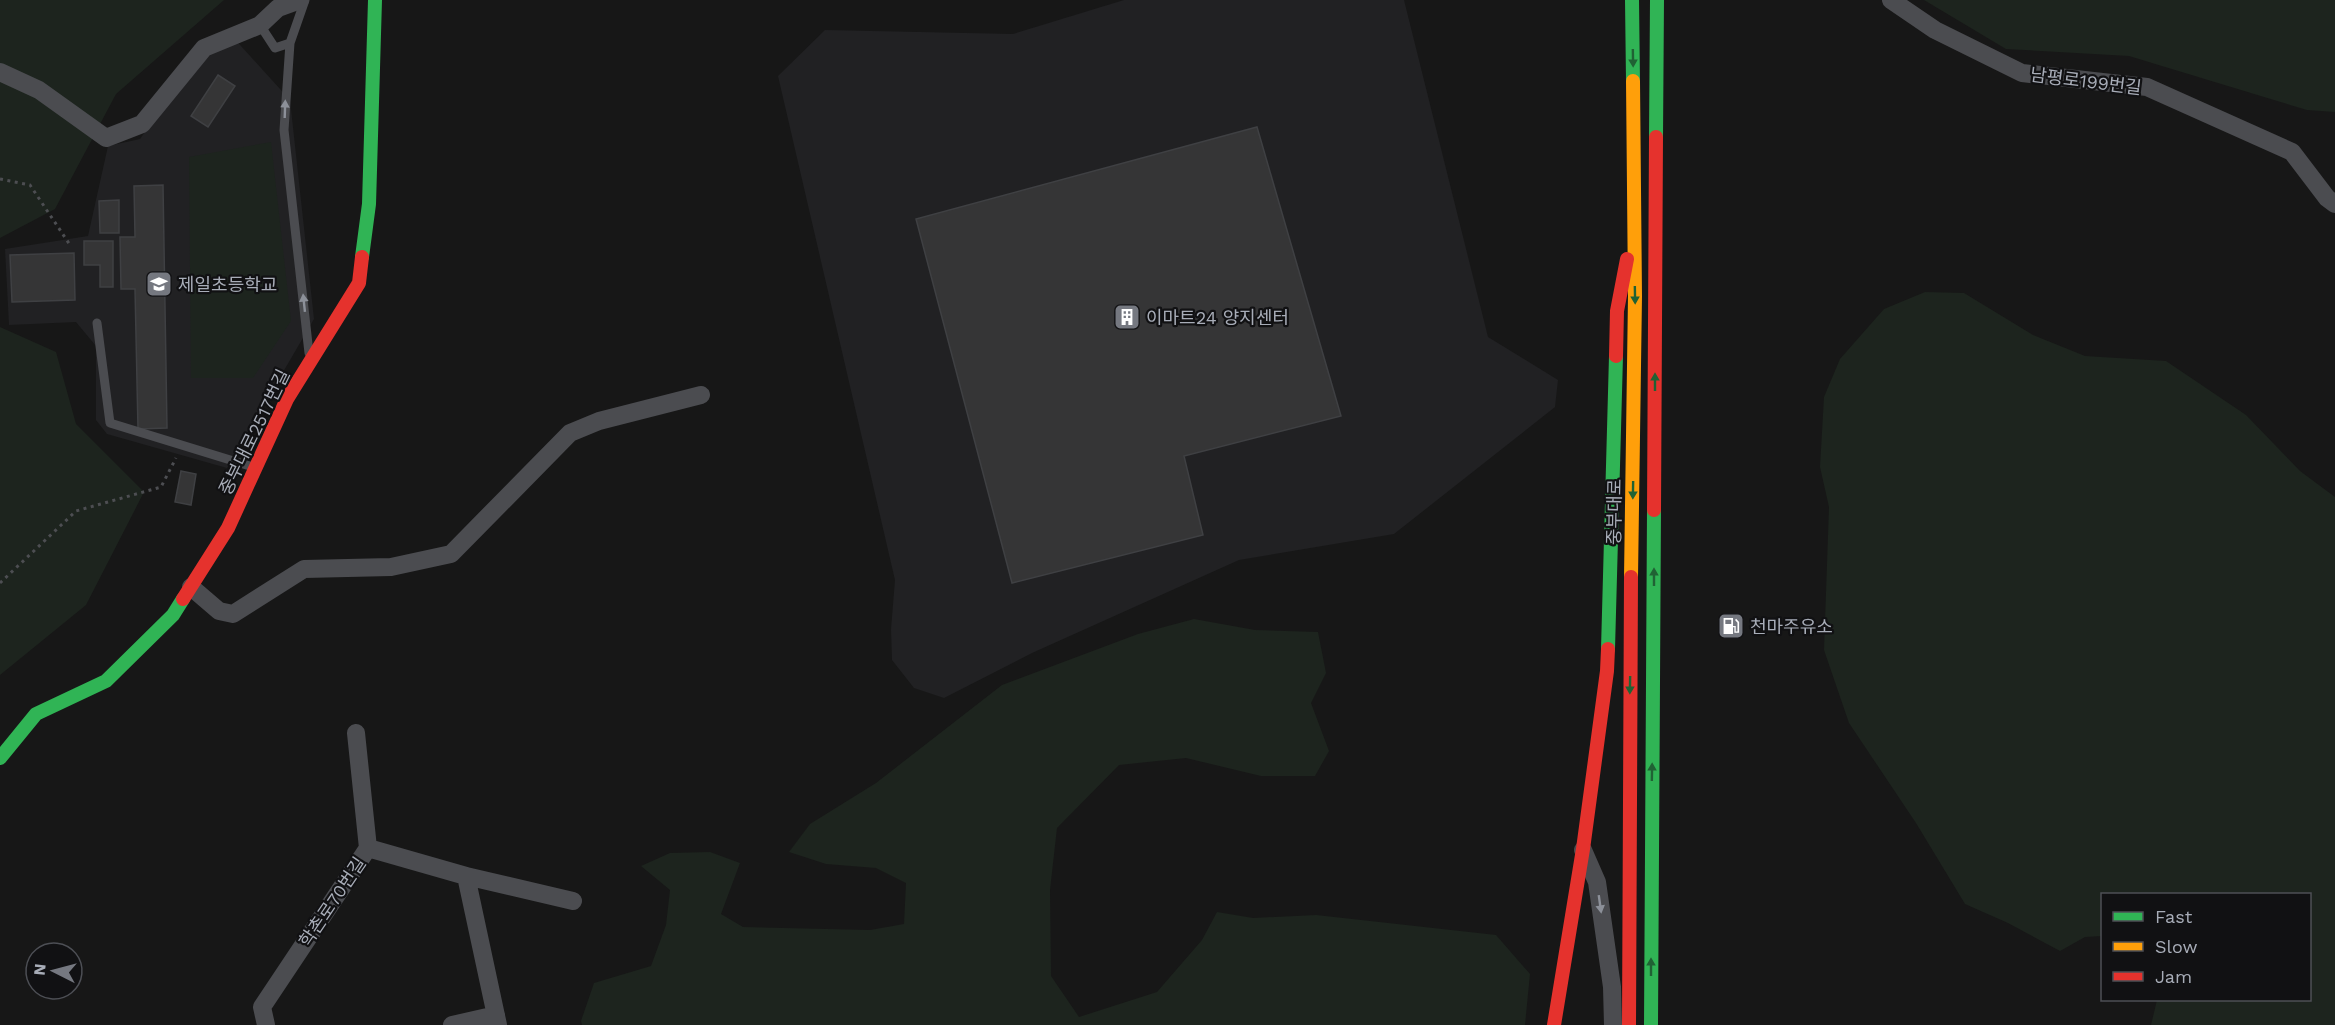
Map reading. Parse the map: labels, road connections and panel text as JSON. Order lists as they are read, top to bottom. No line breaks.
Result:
{"streets":{"main road":["중부대로2517번길","중부대로"],"street":["남평로199번길","학촌로70번길"]},"places":{"school or university":["제일초등학교"],"building":["이마트24 양지센터"],"fuel station":["천마주유소"]},"legend":["Fast","Slow","Jam"],"north":"left"}
